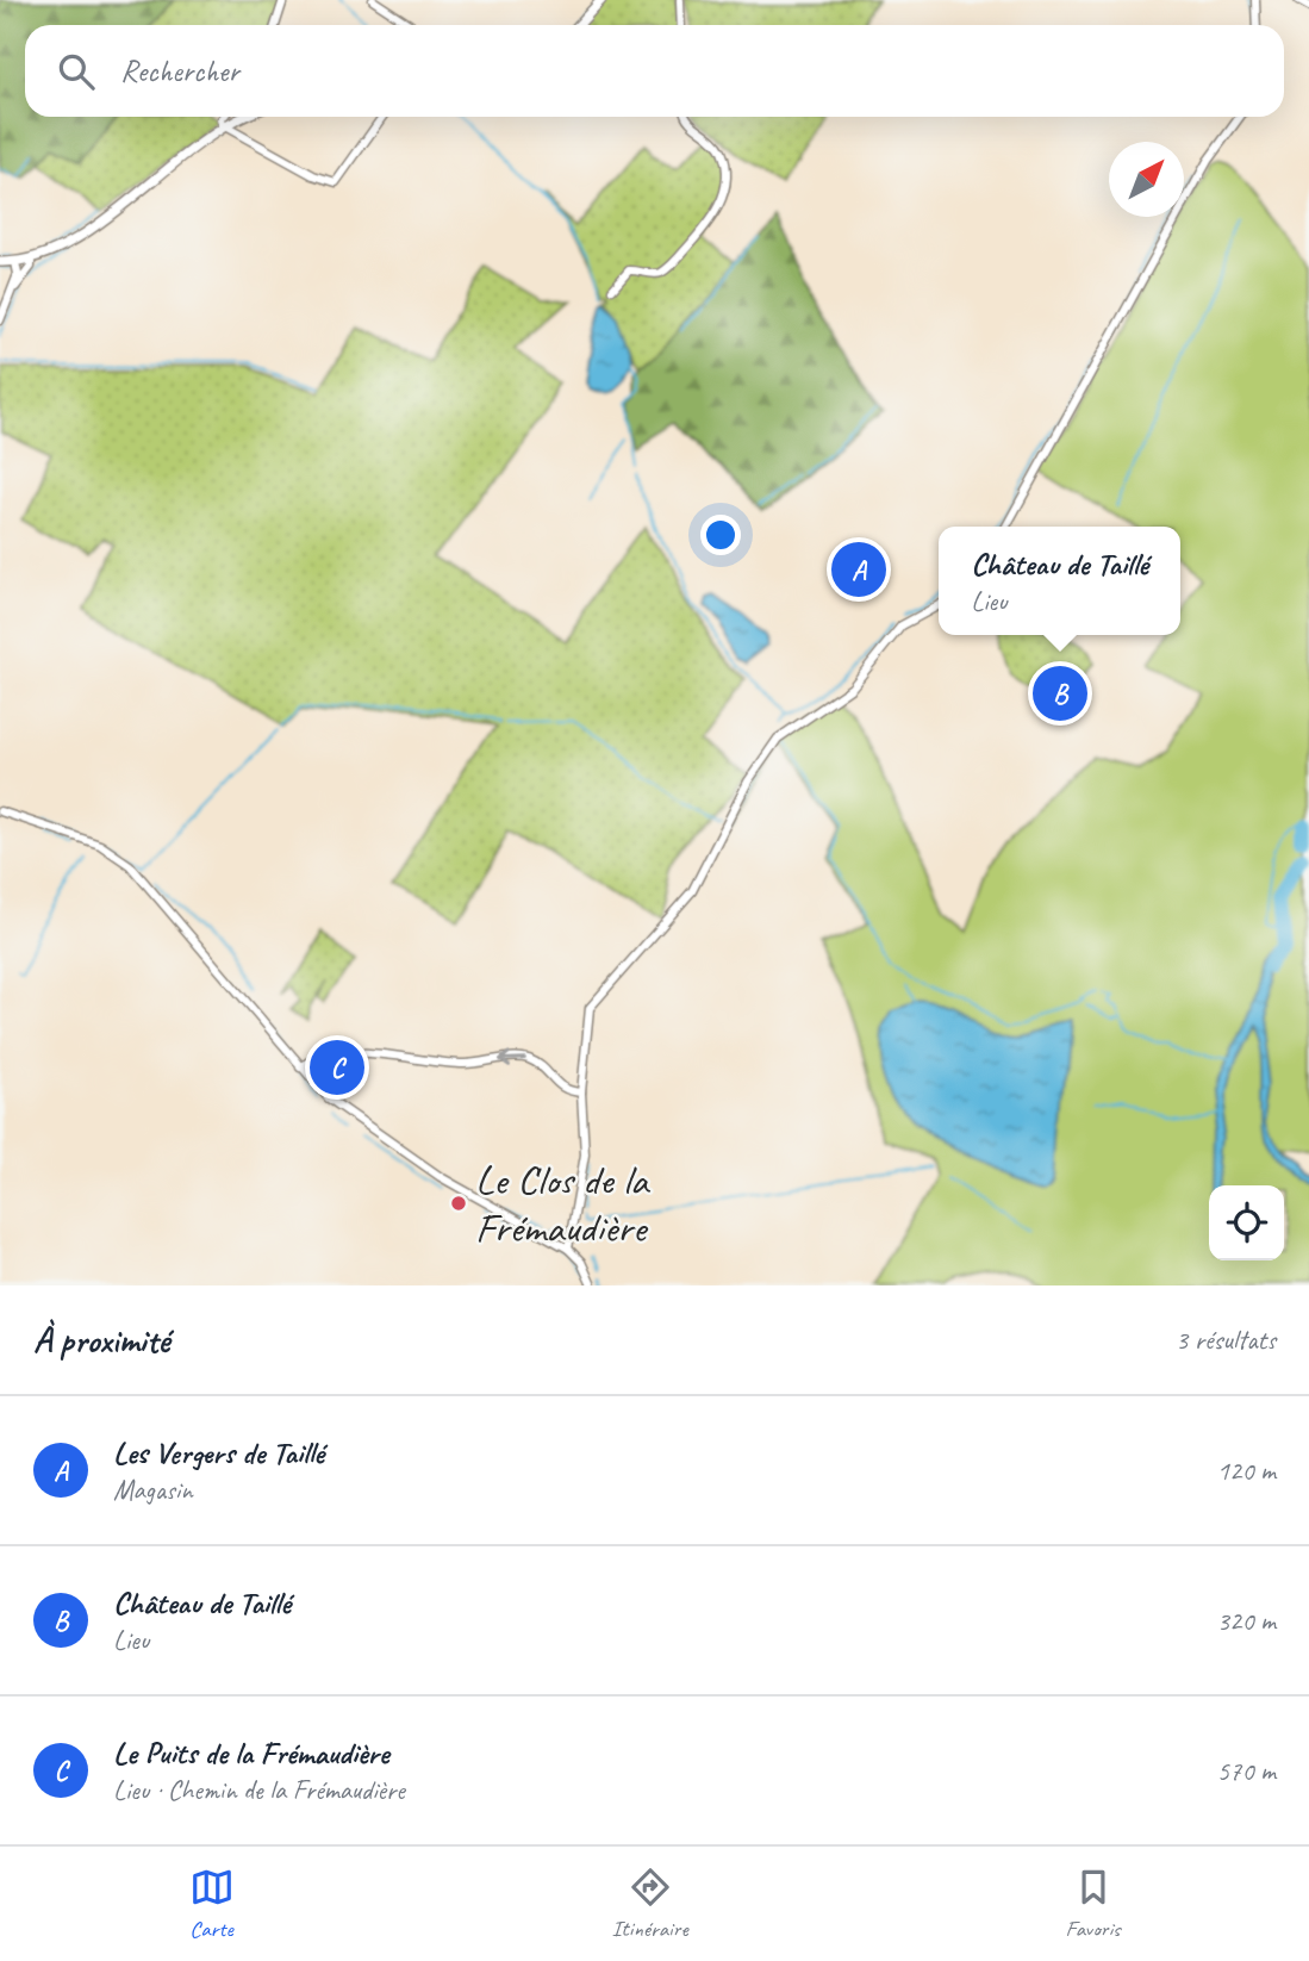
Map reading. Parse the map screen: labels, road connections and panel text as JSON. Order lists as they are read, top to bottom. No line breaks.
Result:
{"places":["Le Clos de la Frémaudière"],"north":"top right","page":{"search":"Rechercher","popup":["Château de Taillé","Lieu"],"pins":["A","B","C"],"heading":["À proximité","3 résultats"],"list":[{"mark":"A","name":"Les Vergers de Taillé","note":"Magasin","value":"120 m"},{"mark":"B","name":"Château de Taillé","note":"Lieu","value":"320 m"},{"mark":"C","name":"Le Puits de la Frémaudière","note":"Lieu · Chemin de la Frémaudière","value":"570 m"}],"nav":["Carte","Itinéraire","Favoris"]}}
